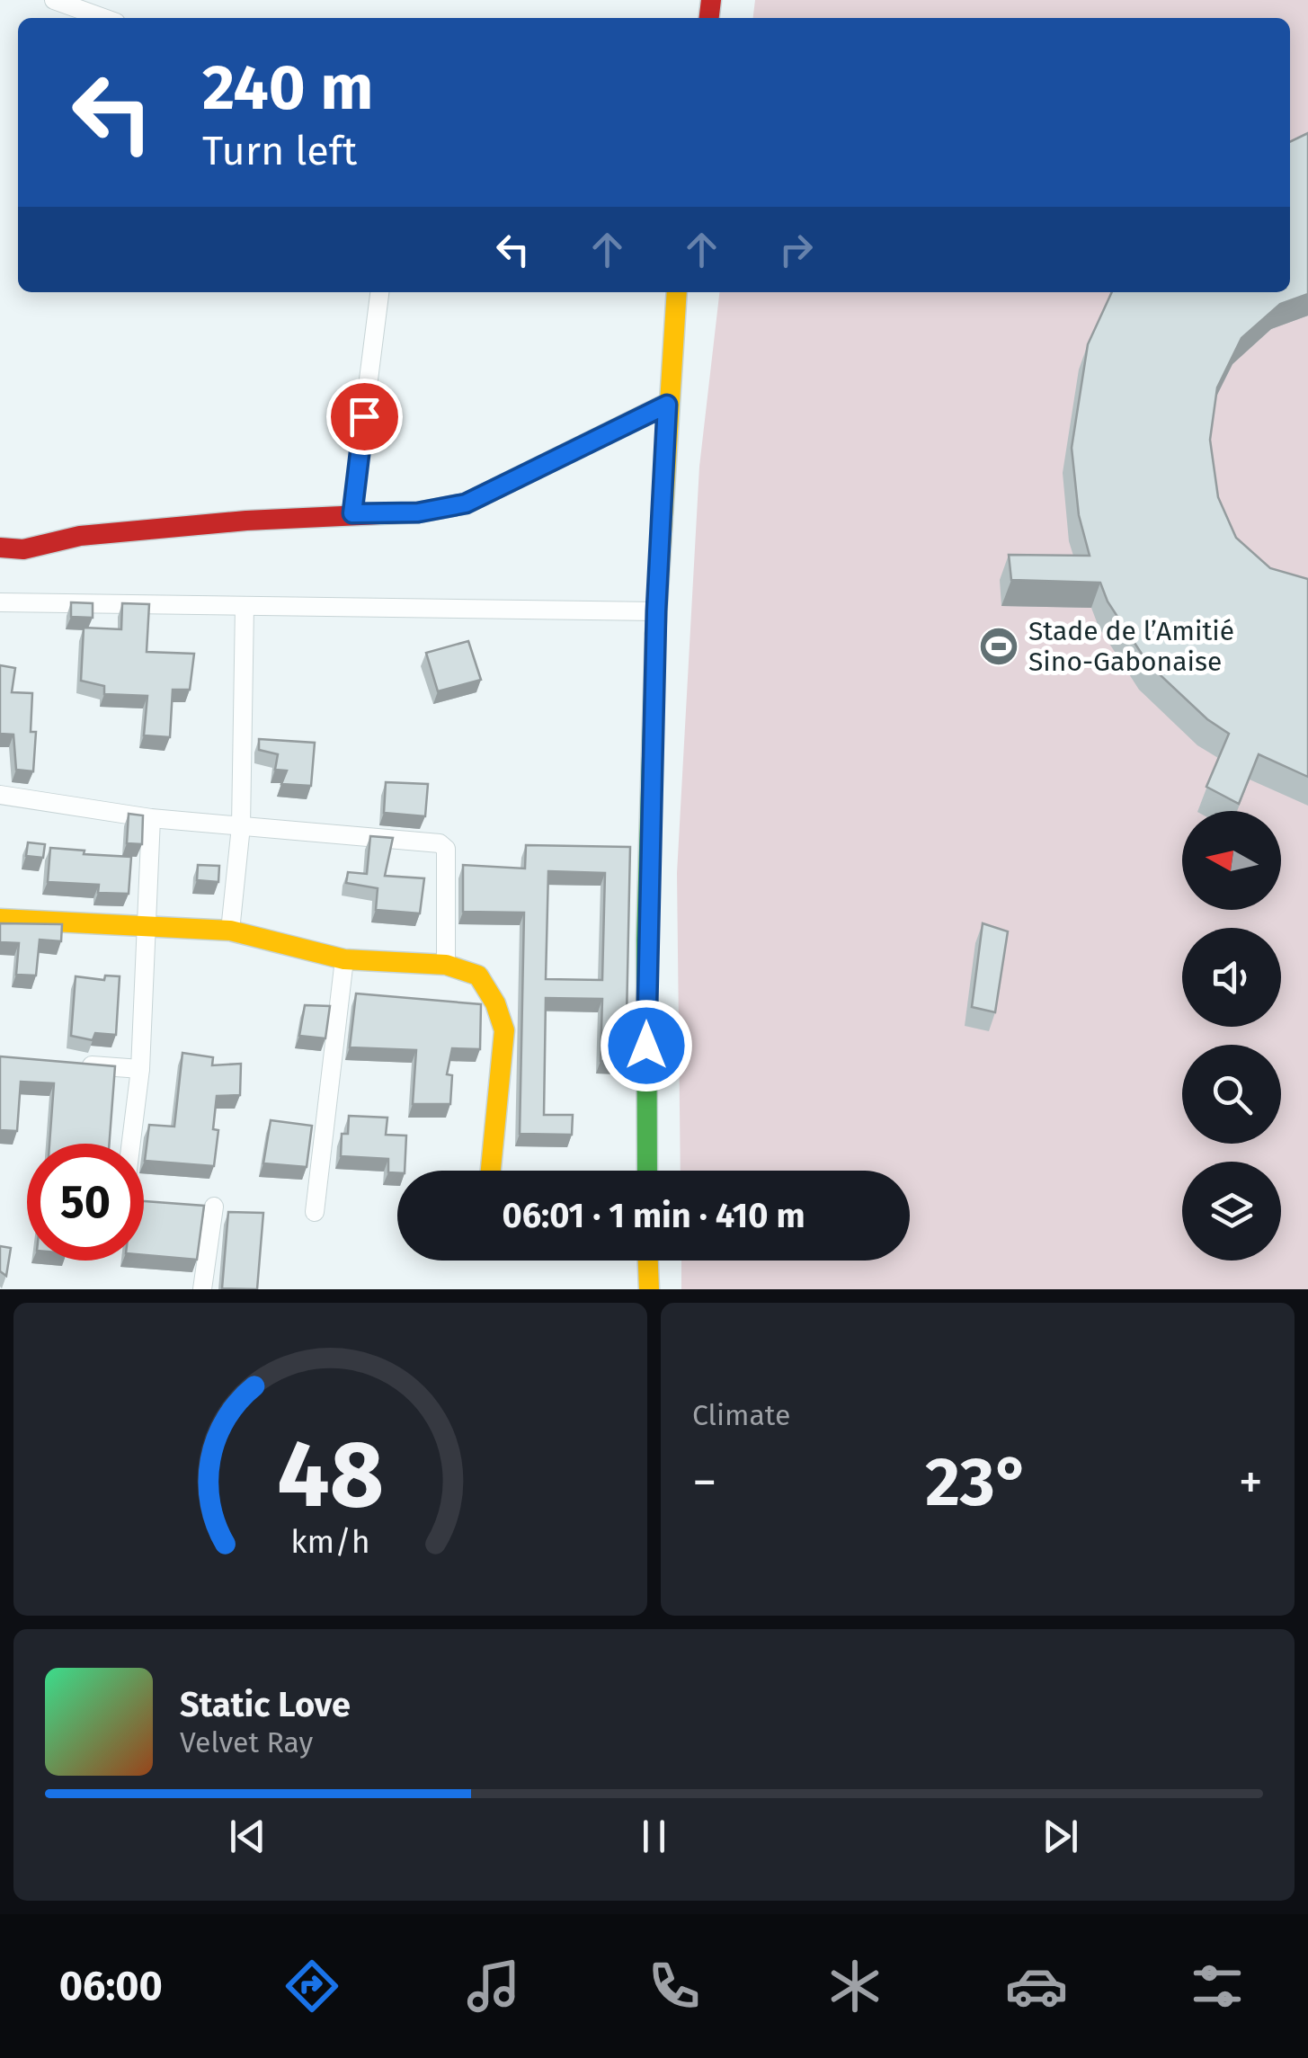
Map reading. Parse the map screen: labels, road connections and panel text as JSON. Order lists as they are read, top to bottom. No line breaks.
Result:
{"places":{"sports":["Stade de l’Amitié Sino-Gabonaise"]},"north":"left","page":{"turn":["240 m","Turn left"],"limit":"50","trip":"06:01 · 1 min · 410 m","tile":"Climate","heat":["−","23°","+"],"song":["Static Love","Velvet Ray"],"tabs":"06:00","gauge":["48","km/h"]}}
